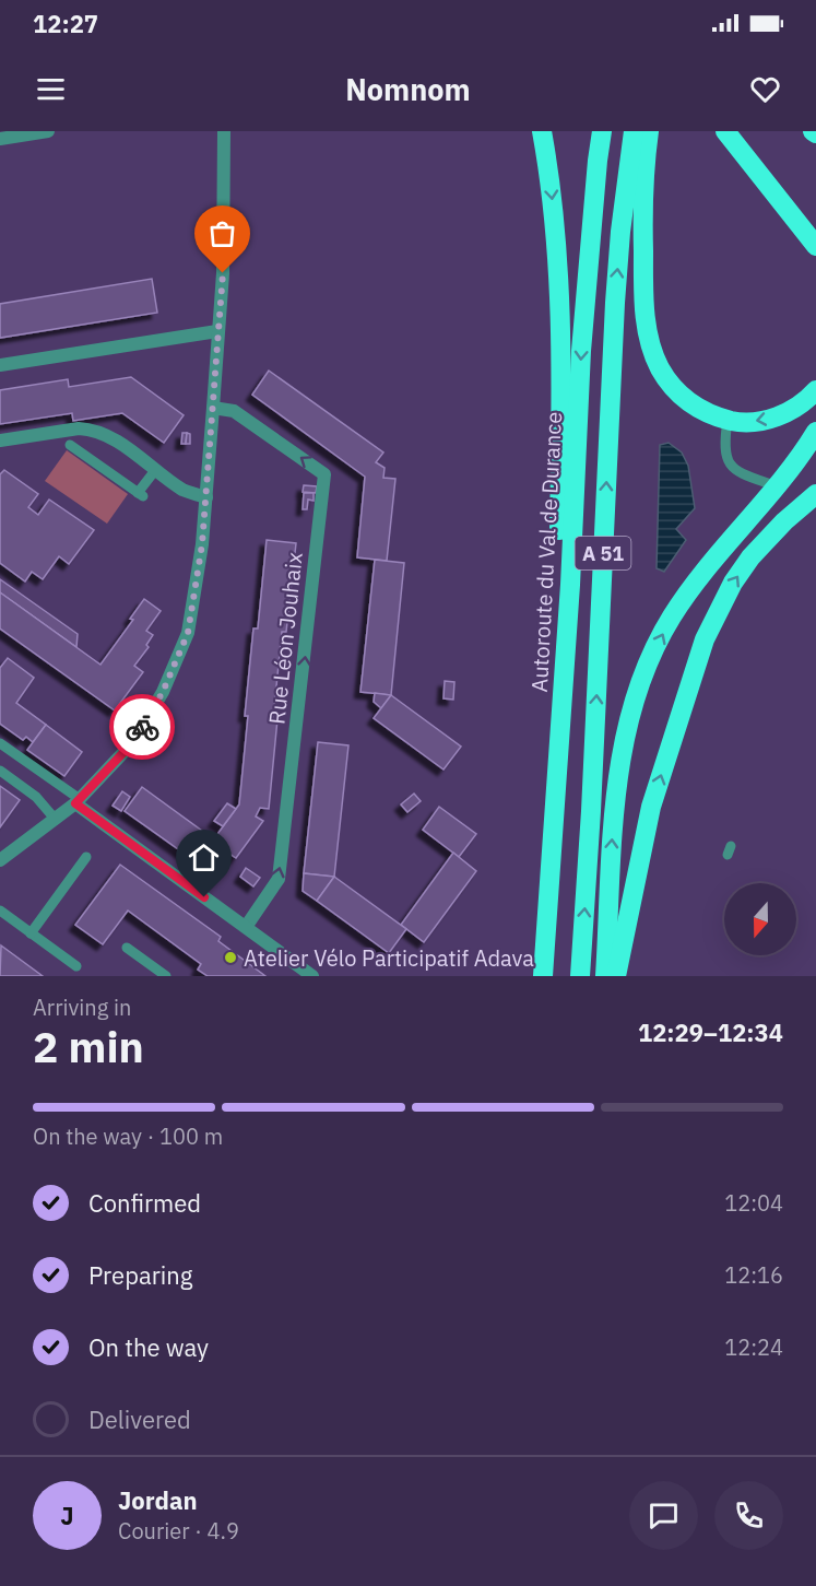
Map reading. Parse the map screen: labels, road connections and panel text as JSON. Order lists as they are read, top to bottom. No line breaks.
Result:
{"streets":{"highway":["Autoroute du Val de Durance","A 51"],"street":["Rue Léon Jouhaix"]},"one_way":["Rue Léon Jouhaix"],"places":["Atelier Vélo Participatif Adava"],"north":"bottom","page":{"status":"12:27","header":"Nomnom","heading":["2 min","Arriving in","12:29–12:34"],"panel":["Jordan","Courier · 4.9"],"bar":"On the way · 100 m","list":[["Confirmed","12:04"],["Preparing","12:16"],["On the way","12:24"],"Delivered"],"round":"J"}}
